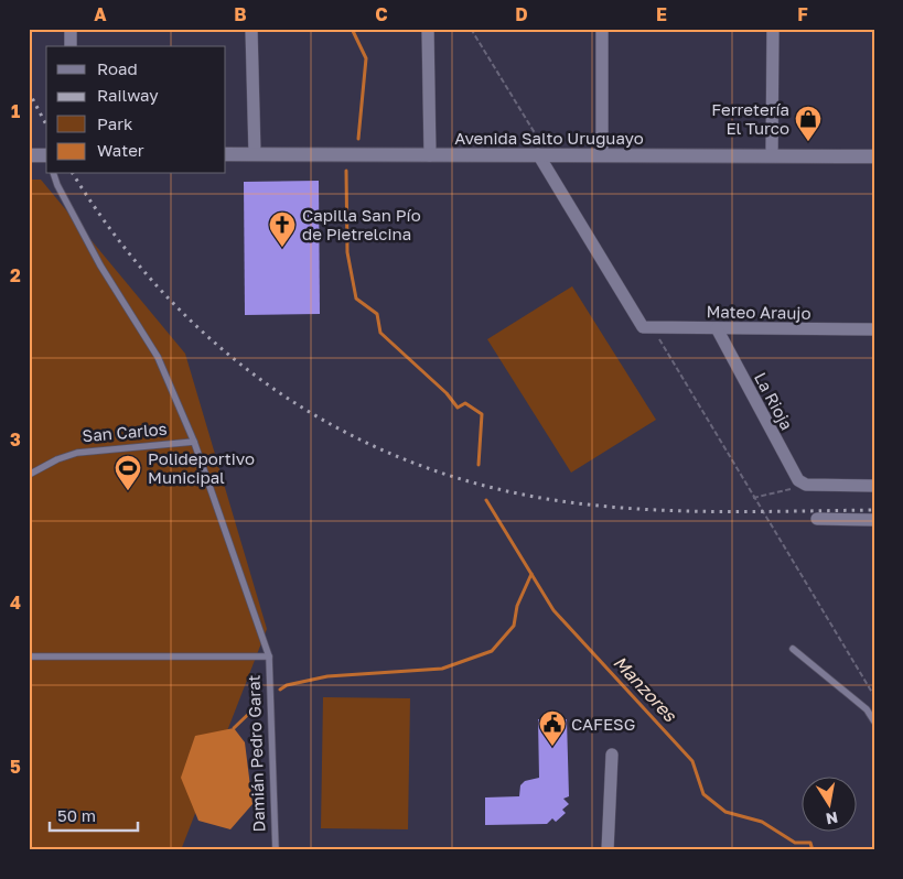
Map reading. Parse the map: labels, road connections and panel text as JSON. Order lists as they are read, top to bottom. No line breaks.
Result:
{"streets":{"main road":["Avenida Salto Uruguayo"],"street":["Mateo Araujo","La Rioja"],"lane":["San Carlos","Damián Pedro Garat"]},"crossings":[["Avenida Salto Uruguayo","Mateo Araujo"],["Mateo Araujo","La Rioja"],["San Carlos","Damián Pedro Garat"]],"water":["Manzores"],"places":{"shop":["Ferretería El Turco"],"church":["Capilla San Pío de Pietrelcina"],"sports":["Polideportivo Municipal"],"public building":["CAFESG"]},"legend":["Road","Railway","Park","Water"],"scale_bar":"50 m","north":"bottom","grid":{"columns":["A","B","C","D","E","F"],"rows":["1","2","3","4","5"]}}
